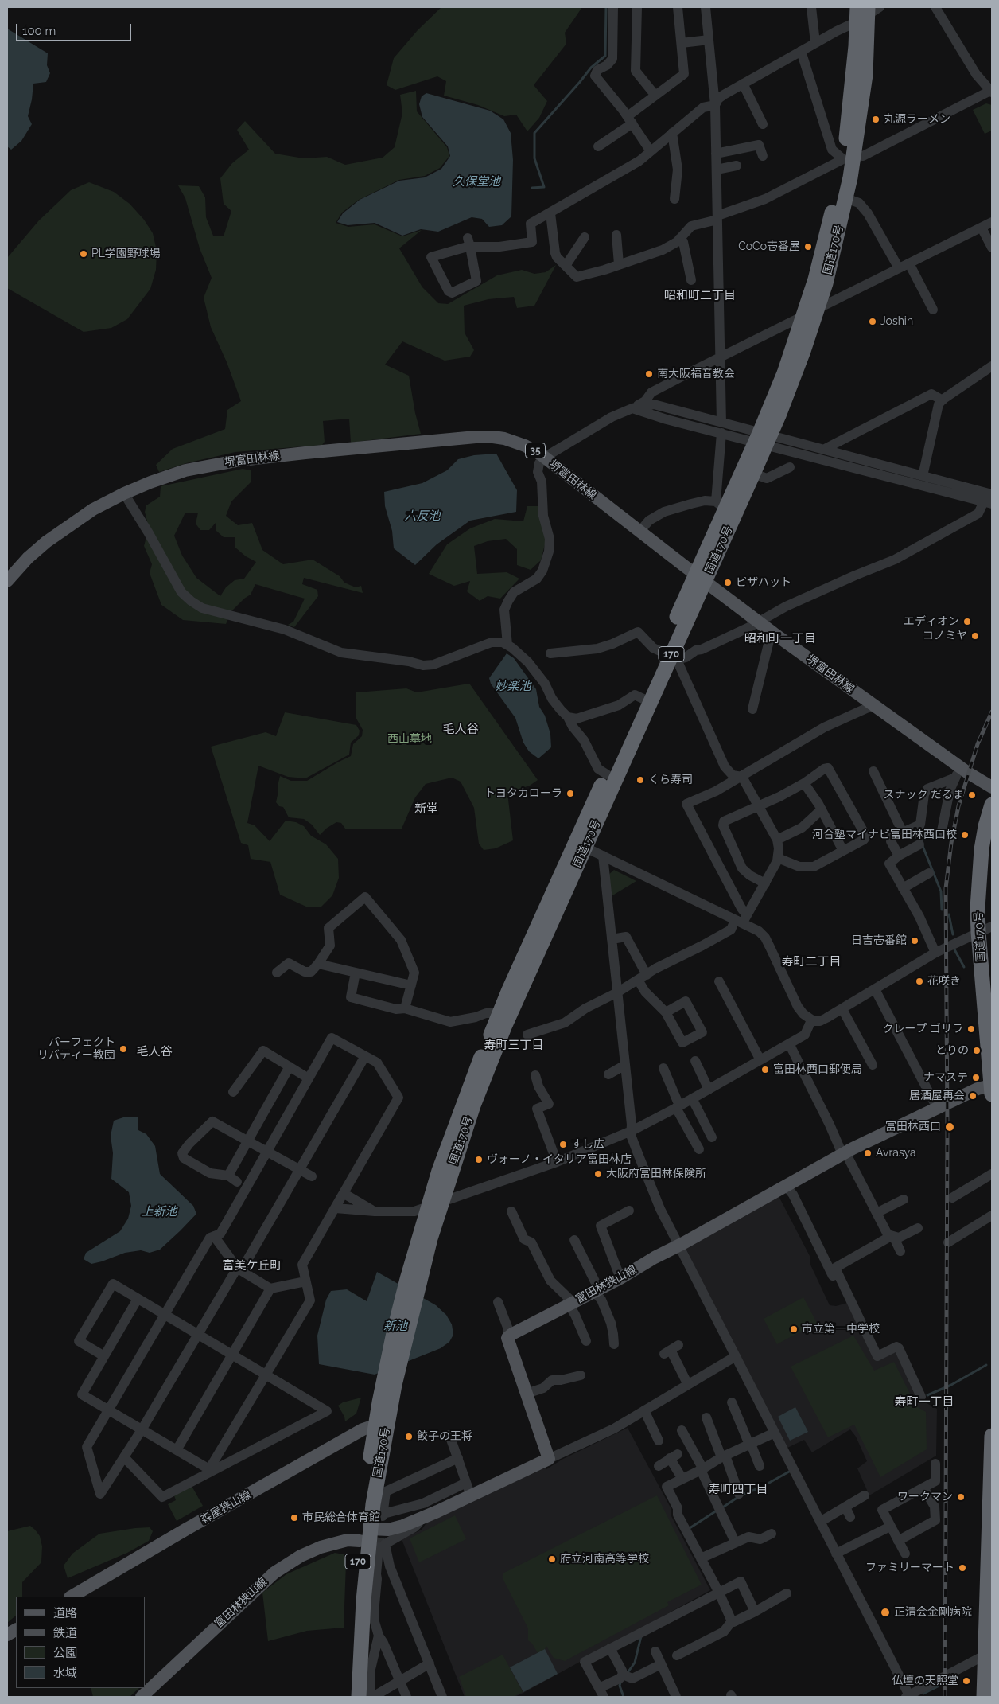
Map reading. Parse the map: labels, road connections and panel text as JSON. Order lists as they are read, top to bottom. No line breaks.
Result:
{"streets":{"highway":["国道170号","170"],"main road":["35","堺富田林線","富田林狭山線","森屋狭山線"]},"crossings":[["国道170号","堺富田林線"],["国道170号","富田林狭山線"],["国道170号","森屋狭山線"]],"districts":["昭和町二丁目","昭和町一丁目","毛人谷","新堂","寿町二丁目","寿町三丁目","毛人谷","富美ケ丘町","寿町一丁目","寿町四丁目"],"water":["久保堂池","六反池","妙楽池","上新池","新池"],"parks":["西山墓地"],"places":["丸源ラーメン","CoCo壱番屋","PL学園野球場","Joshin","南大阪福音教会","ピザハット","エディオン","コノミヤ","くら寿司","トヨタカローラ","スナック だるま","河合塾マイナビ富田林西口校","日吉壱番館","花咲き","クレープ ゴリラ","パーフェクト リバティー教団","とりの","富田林西口郵便局","ナマステ","居酒屋再会","富田林西口","すし広","Avrasya","ヴォーノ・イタリア富田林店","大阪府富田林保険所","市立第一中学校","餃子の王将","ワークマン","市民総合体育館","府立河南高等学校","ファミリーマート","正清会金剛病院","仏壇の天照堂"],"legend":["道路","鉄道","公園","水域"],"scale_bar":"100 m"}
